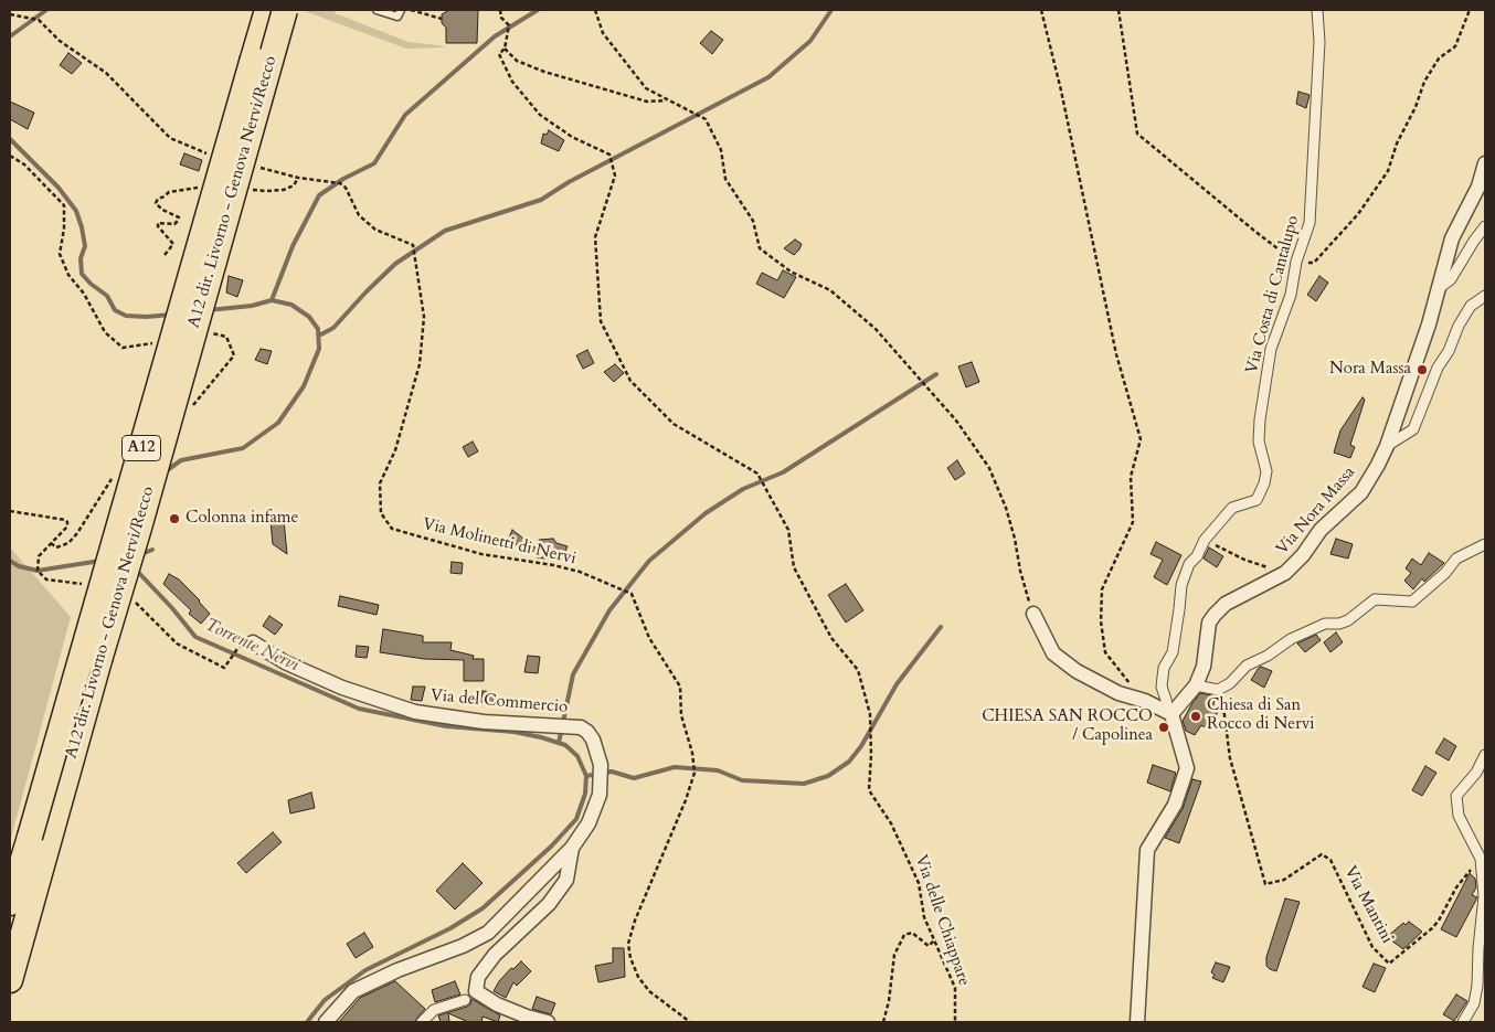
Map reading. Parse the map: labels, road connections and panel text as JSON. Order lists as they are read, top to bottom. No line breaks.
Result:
{"streets":{"highway":["A12 dir. Livorno - Genova Nervi/Recco","A12"],"street":["Via Costa di Cantalupo","Via Nora Massa","Via del Commercio"],"path":["Via Molinetti di Nervi","Via Mantini","Via delle Chiappare"]},"crossings":[["A12 dir. Livorno - Genova Nervi/Recco","A12"],["Via Costa di Cantalupo","Via Nora Massa"]],"water":["Torrente Nervi"],"places":["Nora Massa","Colonna infame","Chiesa di San Rocco di Nervi","CHIESA SAN ROCCO / Capolinea"]}
